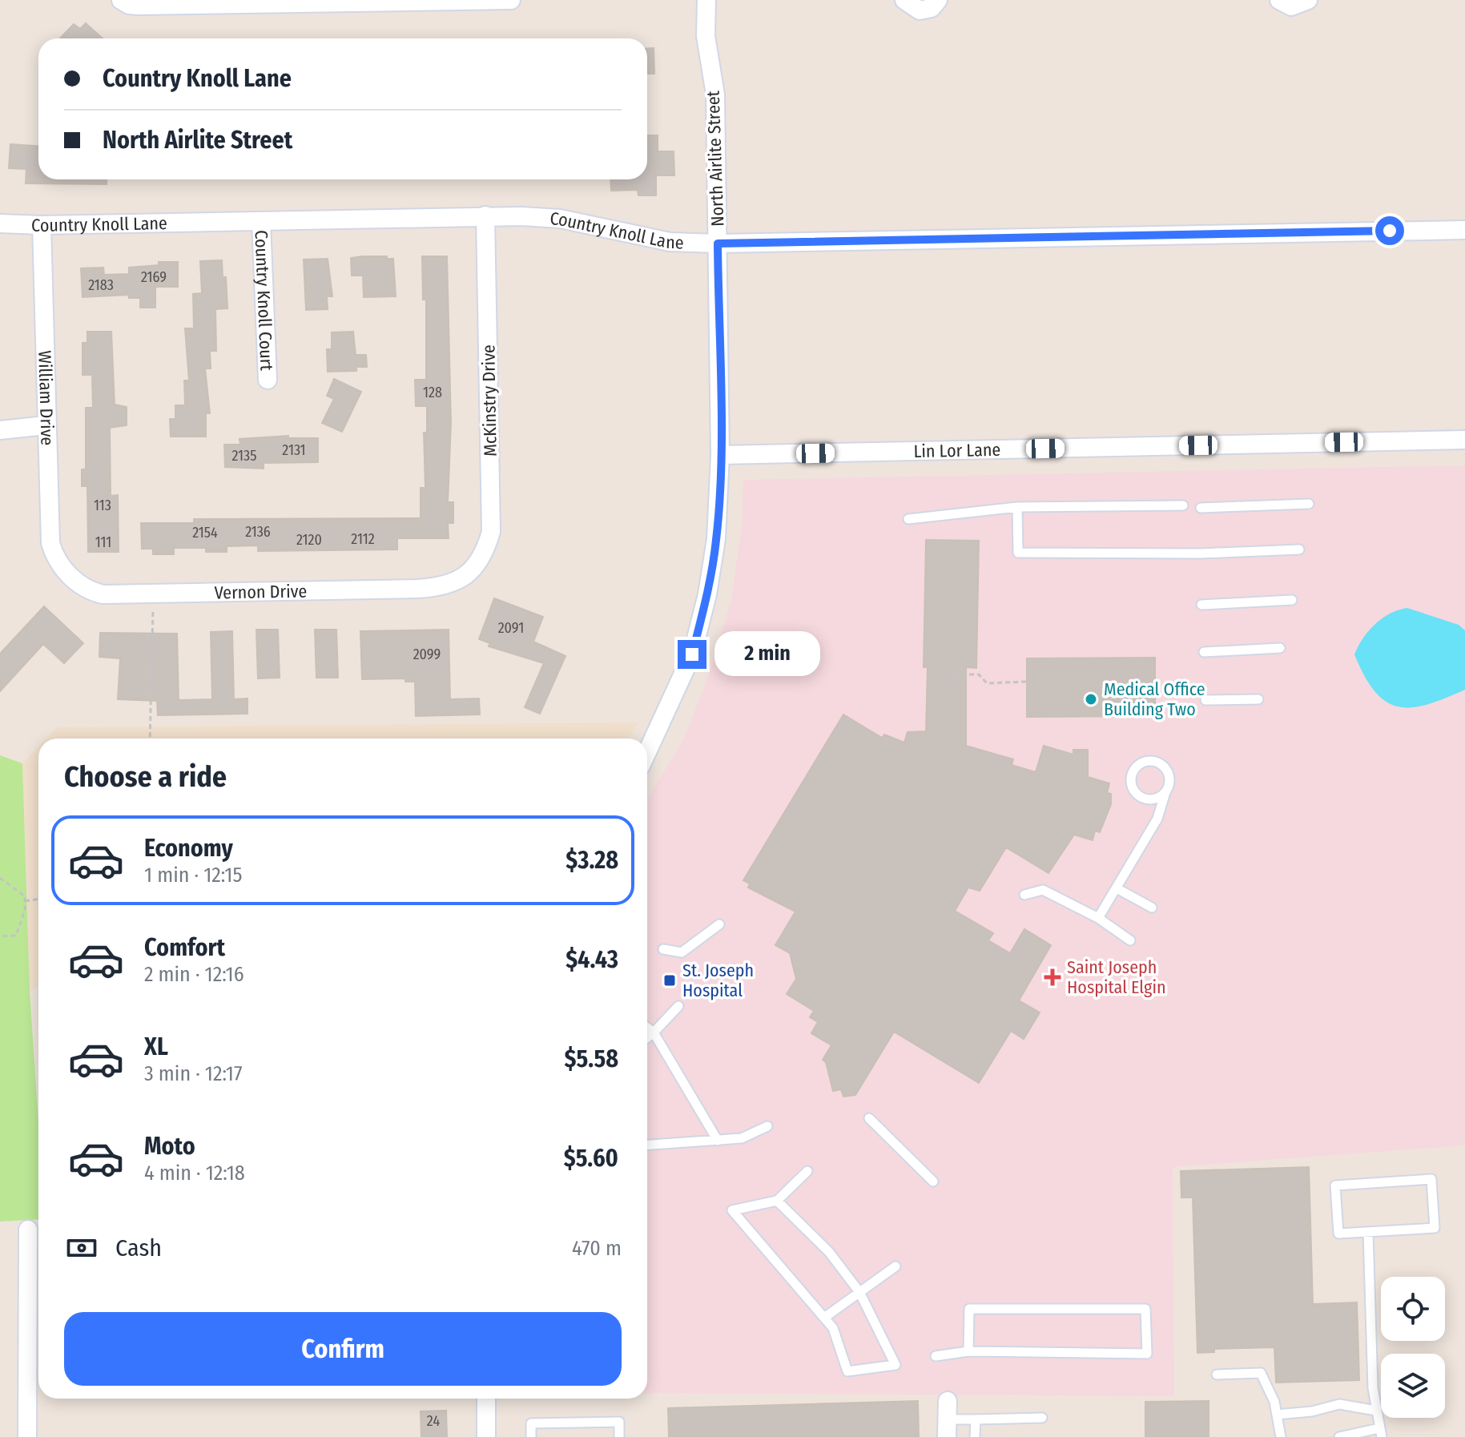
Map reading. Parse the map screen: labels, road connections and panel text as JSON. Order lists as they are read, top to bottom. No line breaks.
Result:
{"streets":{"street":["North Airlite Street","Country Knoll Lane","Country Knoll Court","William Drive","McKinstry Drive","Lin Lor Lane","Vernon Drive"]},"crossings":[["North Airlite Street","Country Knoll Lane"],["North Airlite Street","Lin Lor Lane"],["Country Knoll Lane","Country Knoll Court"],["Country Knoll Lane","William Drive"],["Country Knoll Lane","McKinstry Drive"],["William Drive","Vernon Drive"],["McKinstry Drive","Vernon Drive"]],"places":{"other":["Medical Office Building Two"],"health":["Saint Joseph Hospital Elgin"],"transit":["St. Joseph Hospital"]},"house_numbers":["2169","2183","128","2131","2135","113","2136","2154","2112","2120","111","2091","2099","24"],"page":{"banner":["Country Knoll Lane","North Airlite Street"],"bubble":"2 min","heading":"Choose a ride","list":[{"name":"Economy","note":"1 min · 12:15","value":"$3.28"},{"name":"Comfort","note":"2 min · 12:16","value":"$4.43"},{"name":"XL","note":"3 min · 12:17","value":"$5.58"},{"name":"Moto","note":"4 min · 12:18","value":"$5.60"}],"pay":["Cash","470 m"],"buttons":"Confirm"}}
